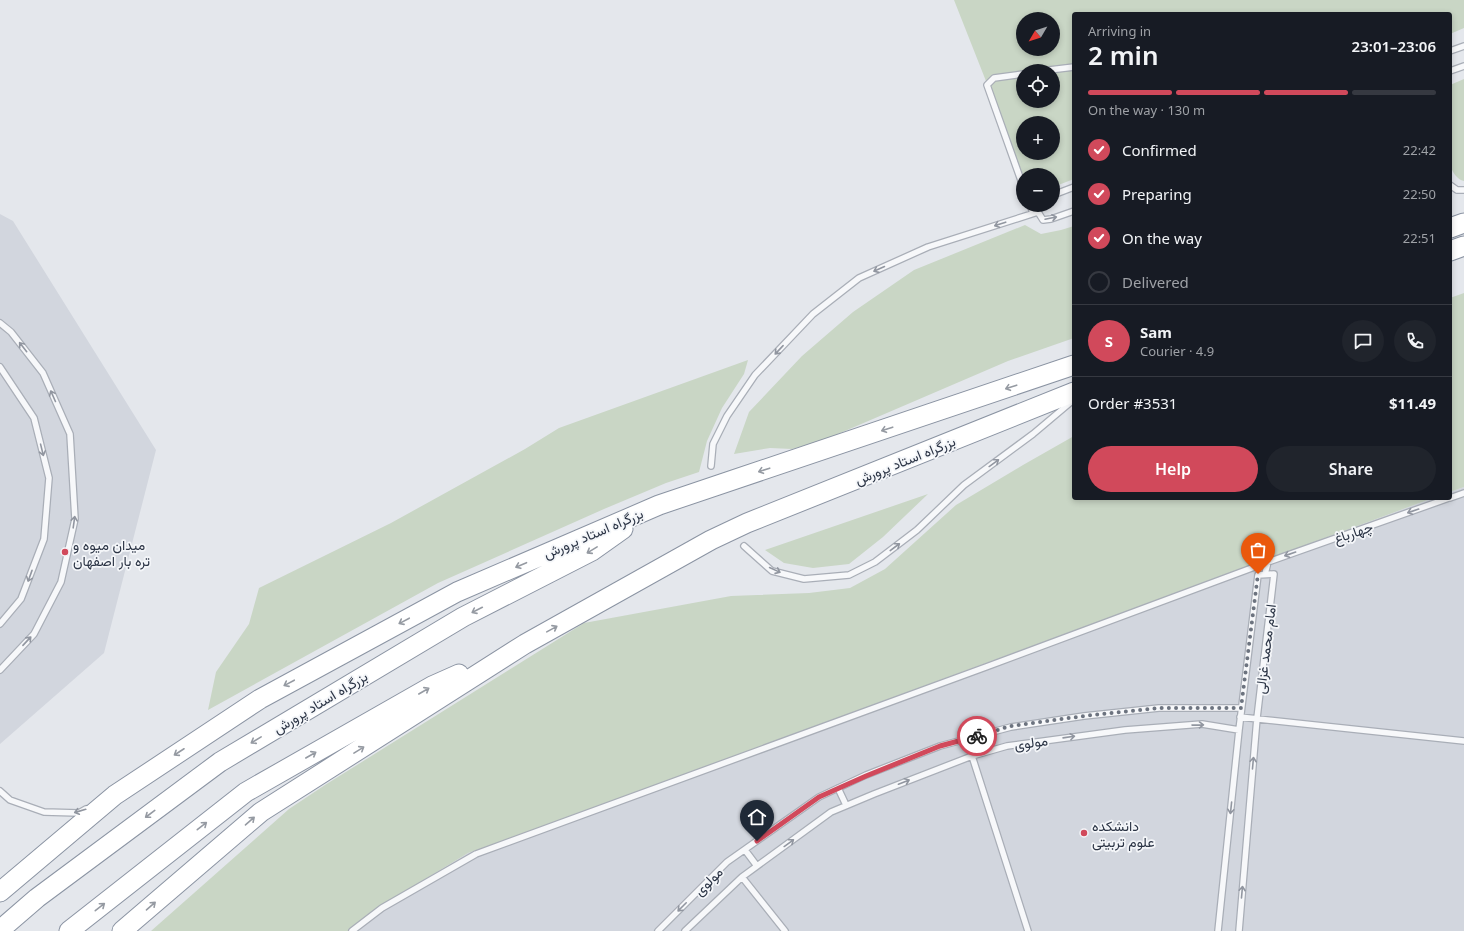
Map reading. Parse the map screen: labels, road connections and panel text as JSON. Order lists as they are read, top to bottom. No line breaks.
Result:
{"streets":{"highway":["بزرگراه استاد پرورش"],"lane":["چهارباغ","امام محمد غزالی","مولوی"]},"crossings":[["امام محمد غزالی","مولوی"]],"places":["میدان میوه و تره بار اصفهان","دانشکده علوم تربیتی"],"north":"bottom left","page":{"map_buttons":["+","−"],"heading":["2 min","Arriving in","23:01–23:06"],"panel":["Sam","Courier · 4.9","Order #3531","$11.49"],"bar":"On the way · 130 m","list":[["Confirmed","22:42"],["Preparing","22:50"],["On the way","22:51"],"Delivered"],"round":"S","buttons":["Help","Share"]}}
